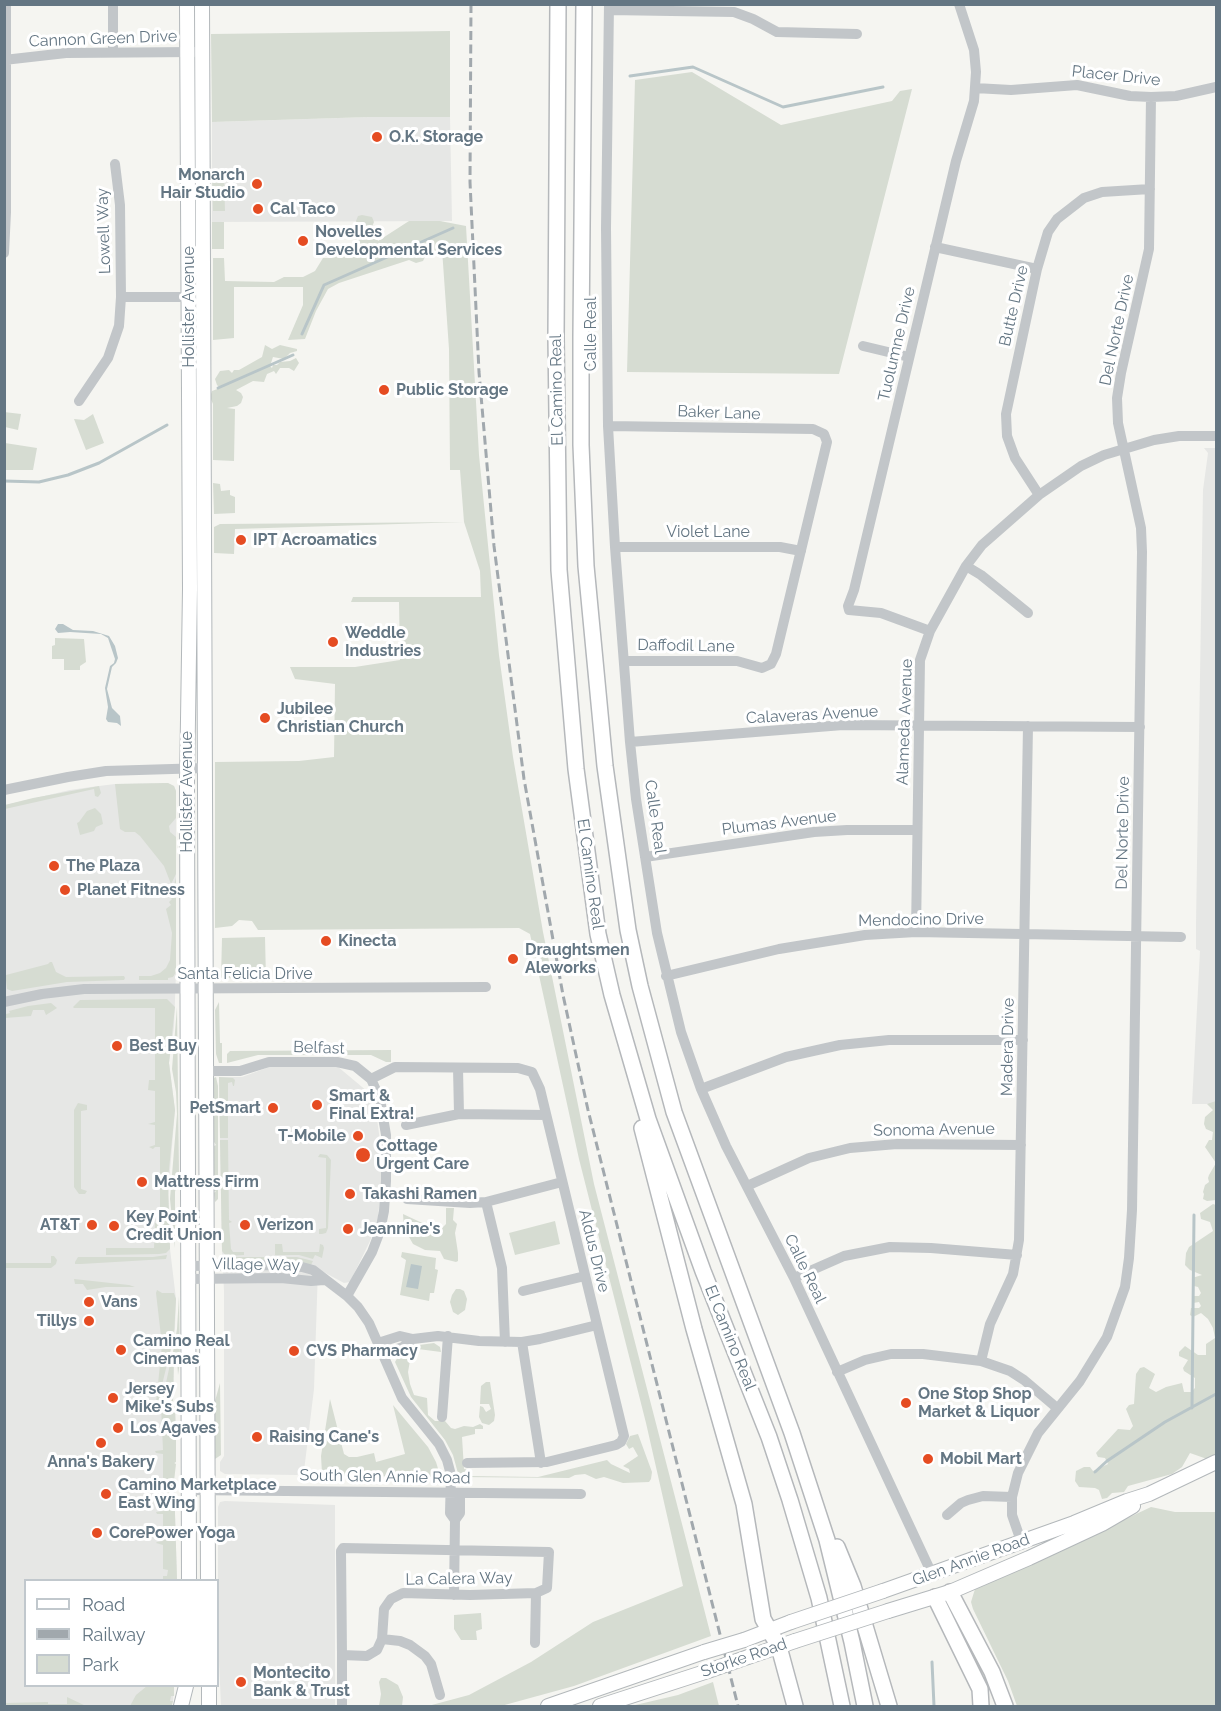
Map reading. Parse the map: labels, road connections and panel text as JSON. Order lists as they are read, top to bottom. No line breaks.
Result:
{"streets":{"highway":["El Camino Real"],"main road":["Hollister Avenue","Glen Annie Road","Storke Road"],"street":["Cannon Green Drive","Placer Drive","Lowell Way","Butte Drive","Del Norte Drive","Calle Real","Tuolumne Drive","Baker Lane","Violet Lane","Daffodil Lane","Calaveras Avenue","Alameda Avenue","Plumas Avenue","Mendocino Drive","Santa Felicia Drive","Madera Drive","Belfast","Sonoma Avenue","Aldus Drive","Village Way","South Glen Annie Road","La Calera Way"]},"crossings":[["Cannon Green Drive","Hollister Avenue"],["Placer Drive","Del Norte Drive"],["Placer Drive","Tuolumne Drive"],["Lowell Way","Hollister Avenue"],["Butte Drive","Del Norte Drive"],["Butte Drive","Alameda Avenue"],["Hollister Avenue","Santa Felicia Drive"],["Hollister Avenue","Belfast"],["Hollister Avenue","Village Way"],["Hollister Avenue","South Glen Annie Road"],["Del Norte Drive","Calaveras Avenue"],["Del Norte Drive","Alameda Avenue"],["Del Norte Drive","Mendocino Drive"],["Del Norte Drive","Glen Annie Road"],["Calle Real","Baker Lane"],["Calle Real","Violet Lane"],["Calle Real","Daffodil Lane"],["Calle Real","Calaveras Avenue"],["Calle Real","Plumas Avenue"],["Calle Real","Mendocino Drive"],["Calle Real","Sonoma Avenue"],["Calle Real","Glen Annie Road"],["Tuolumne Drive","Alameda Avenue"],["Baker Lane","Violet Lane"],["Baker Lane","Daffodil Lane"],["Violet Lane","Daffodil Lane"],["Calaveras Avenue","Alameda Avenue"],["Calaveras Avenue","Madera Drive"],["Alameda Avenue","Plumas Avenue"],["Alameda Avenue","Mendocino Drive"],["Mendocino Drive","Madera Drive"],["Madera Drive","Sonoma Avenue"],["Village Way","South Glen Annie Road"],["Village Way","La Calera Way"],["Glen Annie Road","Storke Road"]],"places":["O.K. Storage","Monarch Hair Studio","Cal Taco","Novelles Developmental Services","Public Storage","IPT Acroamatics","Weddle Industries","Jubilee Christian Church","The Plaza","Planet Fitness","Kinecta","Draughtsmen Aleworks","Best Buy","Smart & Final Extra!","PetSmart","T-Mobile","Cottage Urgent Care","Mattress Firm","Takashi Ramen","AT&T","Verizon","Key Point Credit Union","Jeannine's","Vans","Tillys","Camino Real Cinemas","CVS Pharmacy","Jersey Mike's Subs","One Stop Shop Market & Liquor","Los Agaves","Raising Cane's","Anna's Bakery","Mobil Mart","Camino Marketplace East Wing","CorePower Yoga","Montecito Bank & Trust"],"legend":["Road","Railway","Park"]}
